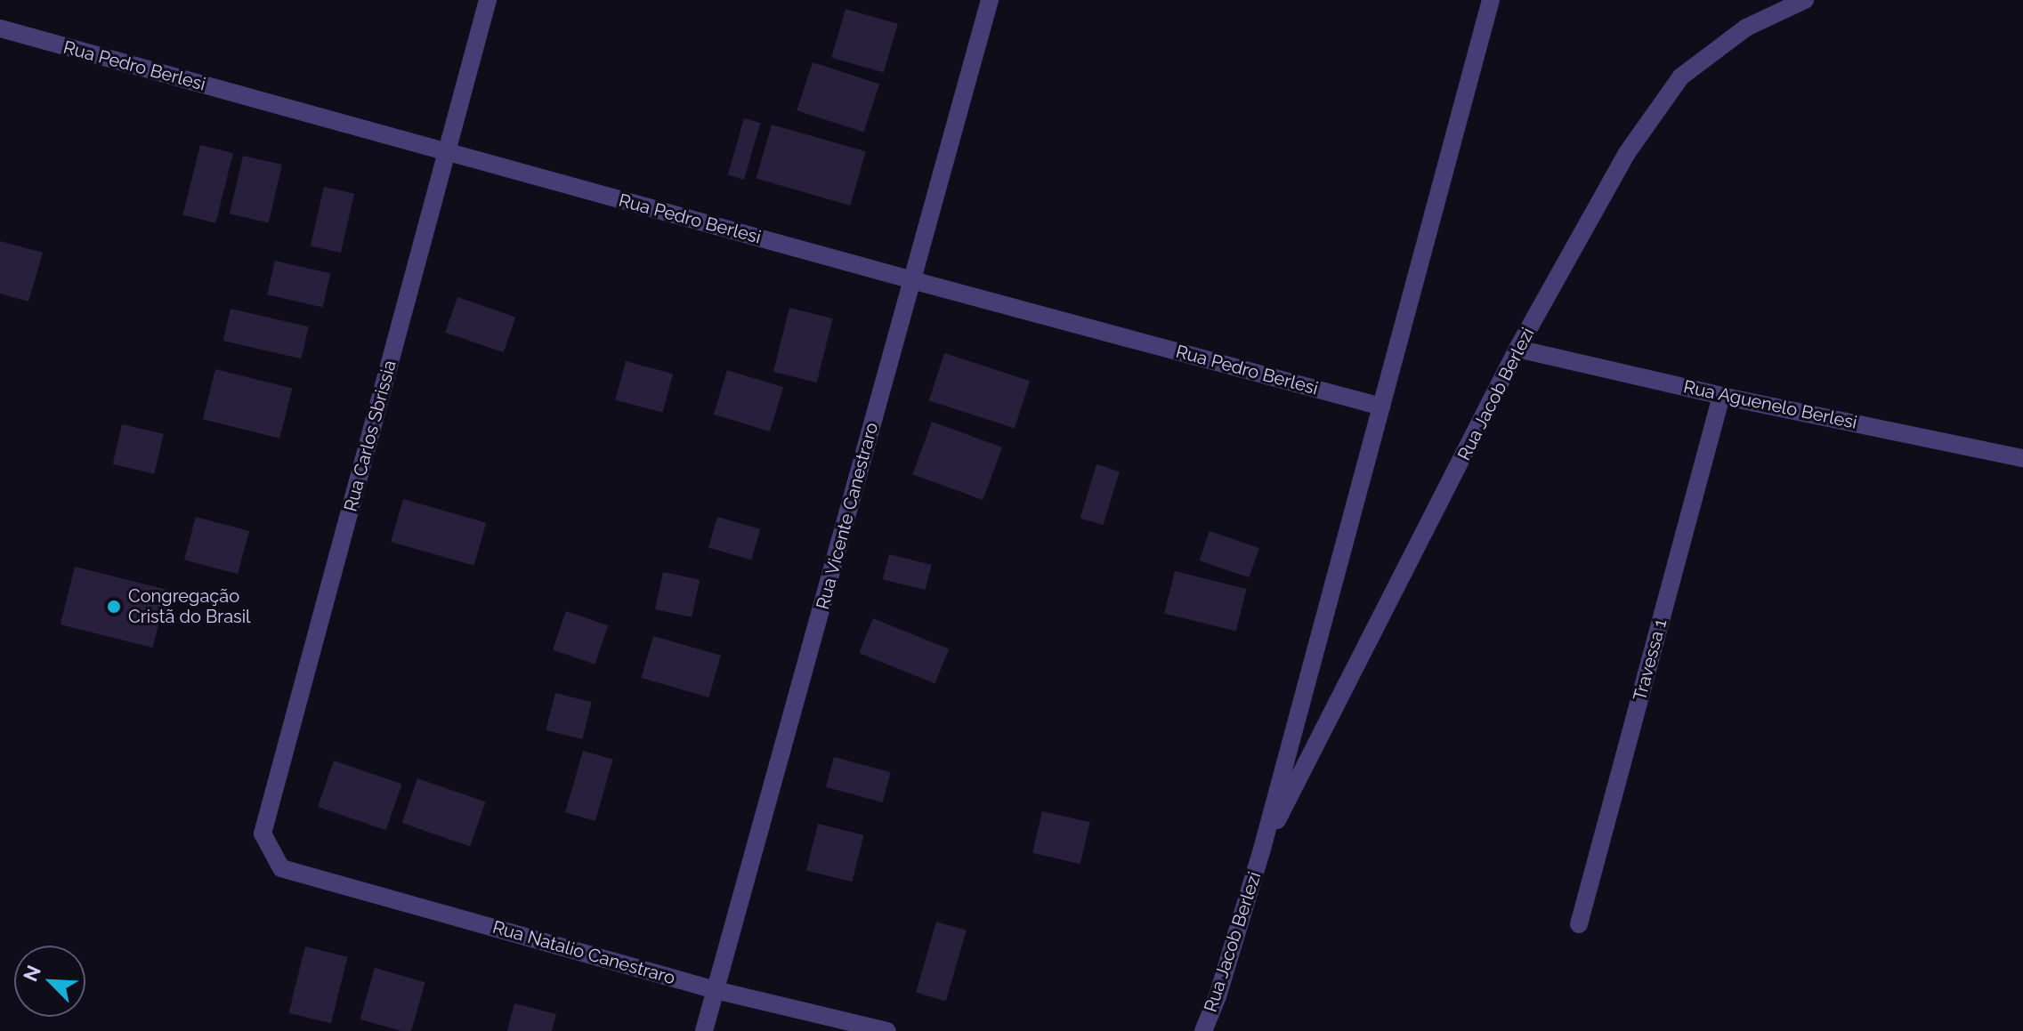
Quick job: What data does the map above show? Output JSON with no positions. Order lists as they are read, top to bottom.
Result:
{
  "streets": {
    "street": [
      "Rua Pedro Berlesi",
      "Rua Jacob Berlezi",
      "Rua Aguenelo Berlesi",
      "Rua Carlos Sbrissia",
      "Rua Vicente Canestraro",
      "Travessa 1",
      "Rua Natalio Canestraro"
    ]
  },
  "crossings": [
    ["Rua Pedro Berlesi", "Rua Jacob Berlezi"],
    ["Rua Pedro Berlesi", "Rua Carlos Sbrissia"],
    ["Rua Pedro Berlesi", "Rua Vicente Canestraro"],
    ["Rua Jacob Berlezi", "Rua Aguenelo Berlesi"],
    ["Rua Aguenelo Berlesi", "Travessa 1"],
    ["Rua Carlos Sbrissia", "Rua Natalio Canestraro"],
    ["Rua Vicente Canestraro", "Rua Natalio Canestraro"]
  ],
  "places": ["Congregação Cristã do Brasil"],
  "north": "top left"
}
